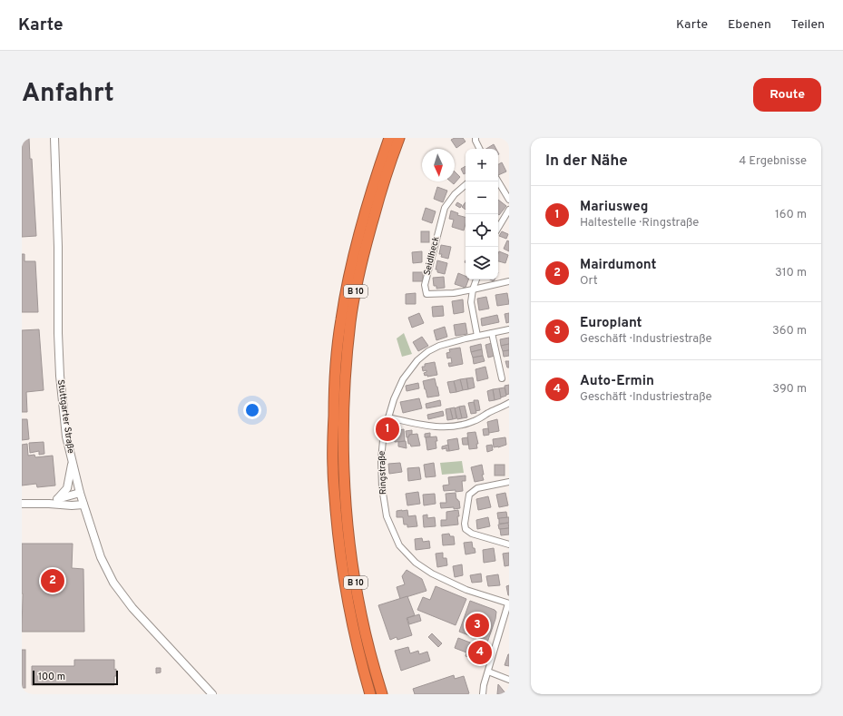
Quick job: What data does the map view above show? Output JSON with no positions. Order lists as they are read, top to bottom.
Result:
{
  "streets": {
    "highway": ["B 10"],
    "main road": ["Stuttgarter Straße"],
    "street": ["Seidlheck", "Ringstraße"]
  },
  "scale_bar": "100 m",
  "north": "bottom",
  "page": {
    "header": "Karte",
    "nav": ["Karte", "Ebenen", "Teilen"],
    "title": "Anfahrt",
    "buttons": "Route",
    "heading": ["In der Nähe", "4 Ergebnisse"],
    "map_buttons": ["+", "−"],
    "list": [
      {
        "mark": "1",
        "name": "Mariusweg",
        "note": "Haltestelle · Ringstraße",
        "value": "160 m"
      },
      {
        "mark": "2",
        "name": "Mairdumont",
        "note": "Ort",
        "value": "310 m"
      },
      {
        "mark": "3",
        "name": "Europlant",
        "note": "Geschäft · Industriestraße",
        "value": "360 m"
      },
      {
        "mark": "4",
        "name": "Auto-Ermin",
        "note": "Geschäft · Industriestraße",
        "value": "390 m"
      }
    ],
    "pins": [
      "1",
      "2",
      "3",
      "4"
    ],
    "scale": "100 m"
  }
}
